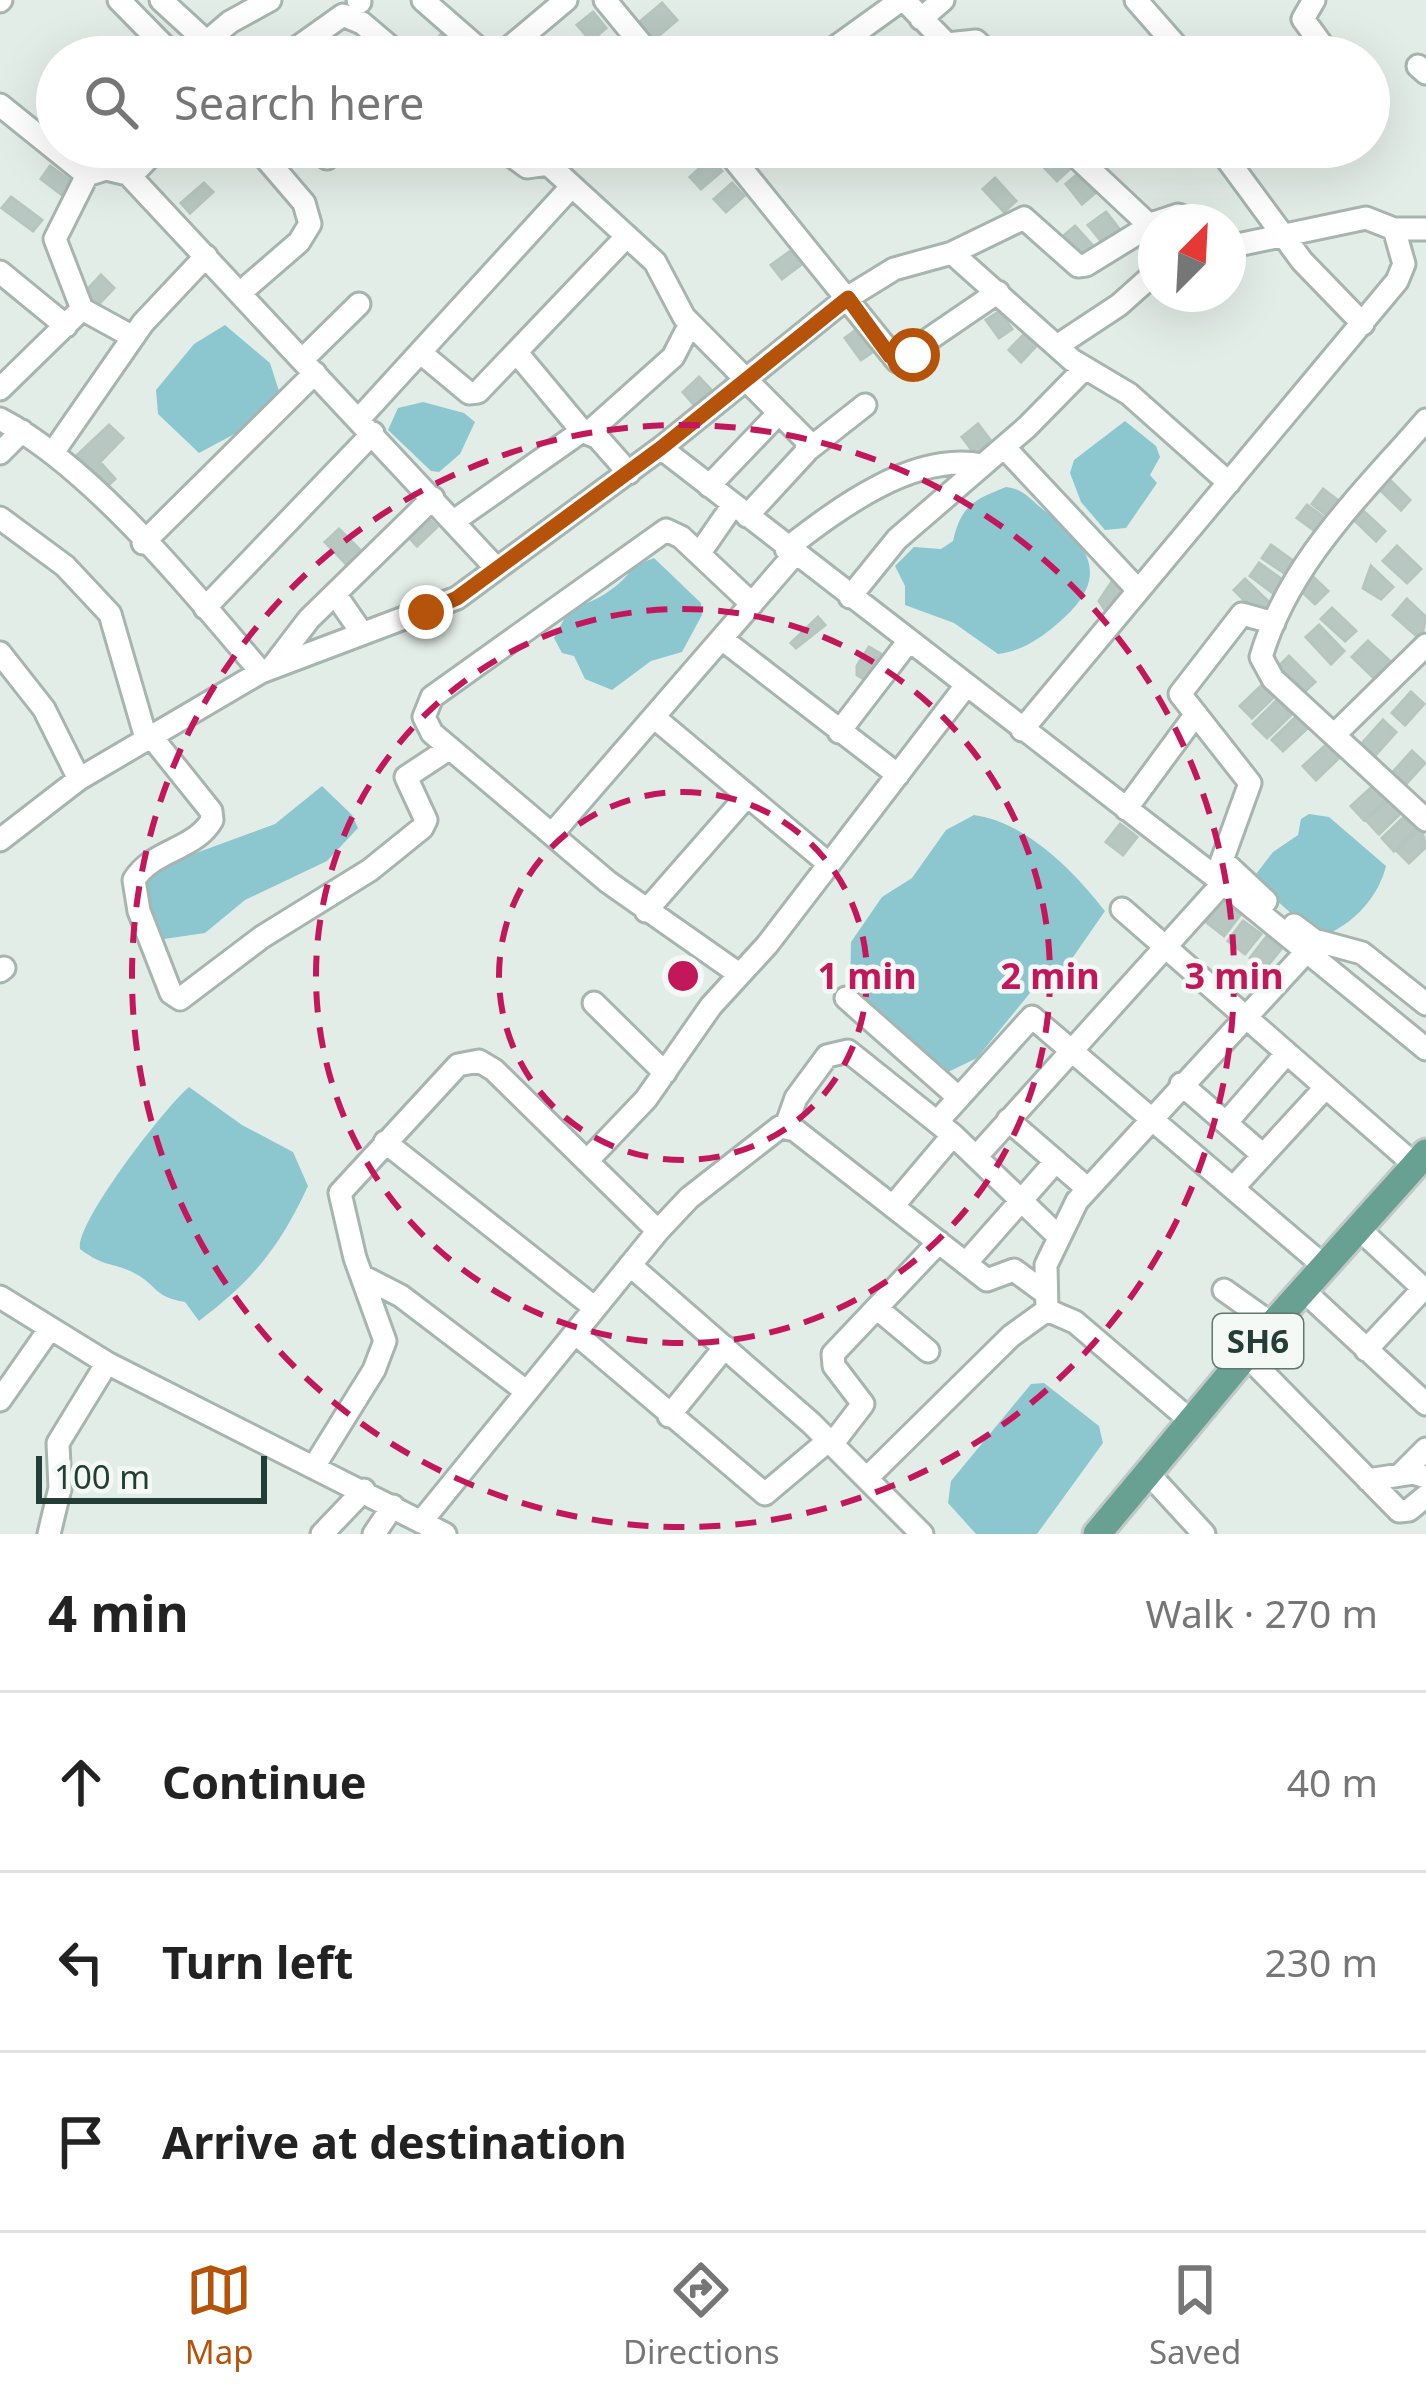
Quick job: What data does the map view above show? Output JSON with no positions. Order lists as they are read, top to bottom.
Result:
{
  "streets": {
    "main road": ["SH6"]
  },
  "scale_bar": "100 m",
  "north": "top right",
  "page": {
    "search": "Search here",
    "scale": "100 m",
    "heading": ["4 min", "Walk · 270 m"],
    "list": [
      ["Continue", "40 m"],
      ["Turn left", "230 m"],
      "Arrive at destination"
    ],
    "nav": ["Map", "Directions", "Saved"]
  },
  "rings": ["1 min", "2 min", "3 min"]
}
